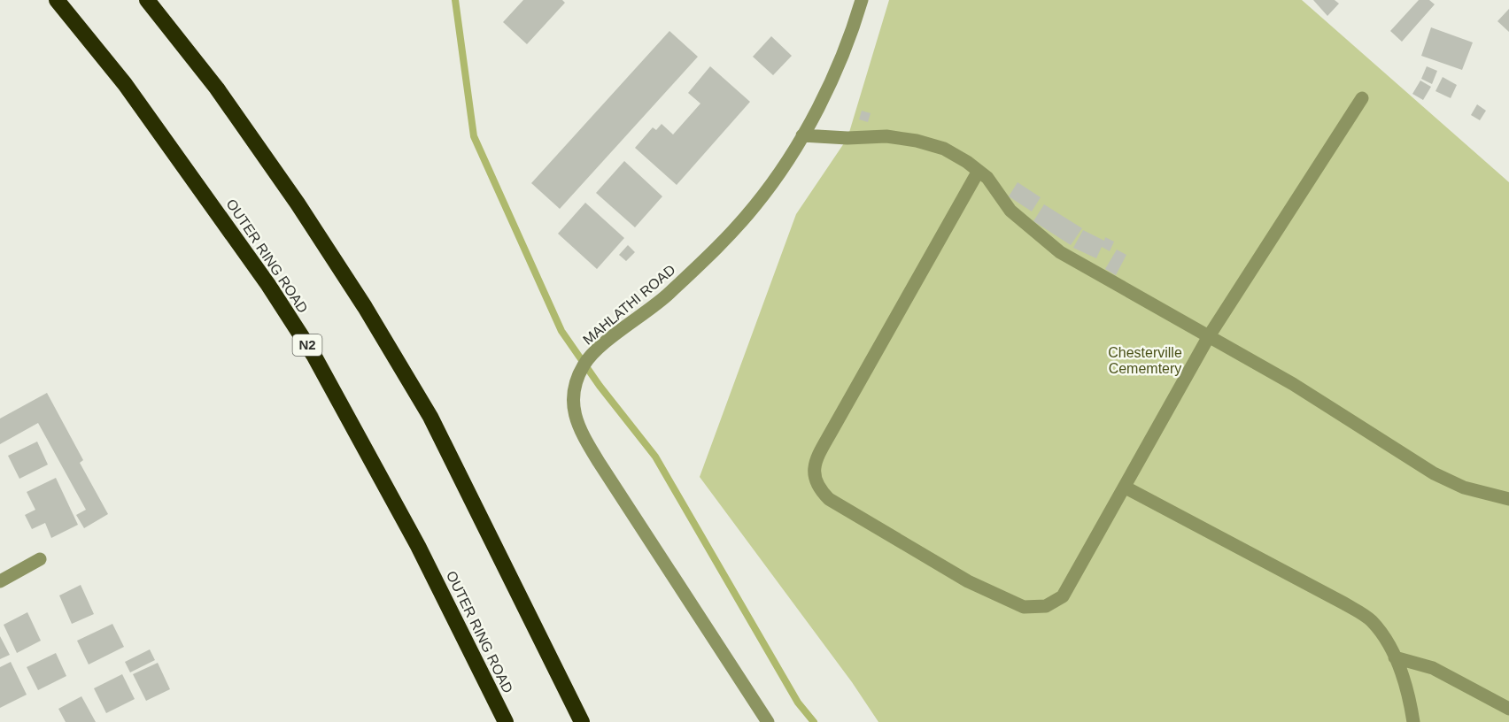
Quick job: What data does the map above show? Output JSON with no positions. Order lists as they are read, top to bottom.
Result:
{
  "streets": {
    "highway": ["OUTER RING ROAD", "N2"],
    "street": ["MAHLATHI ROAD"]
  },
  "parks": ["Chesterville Cememtery"]
}
